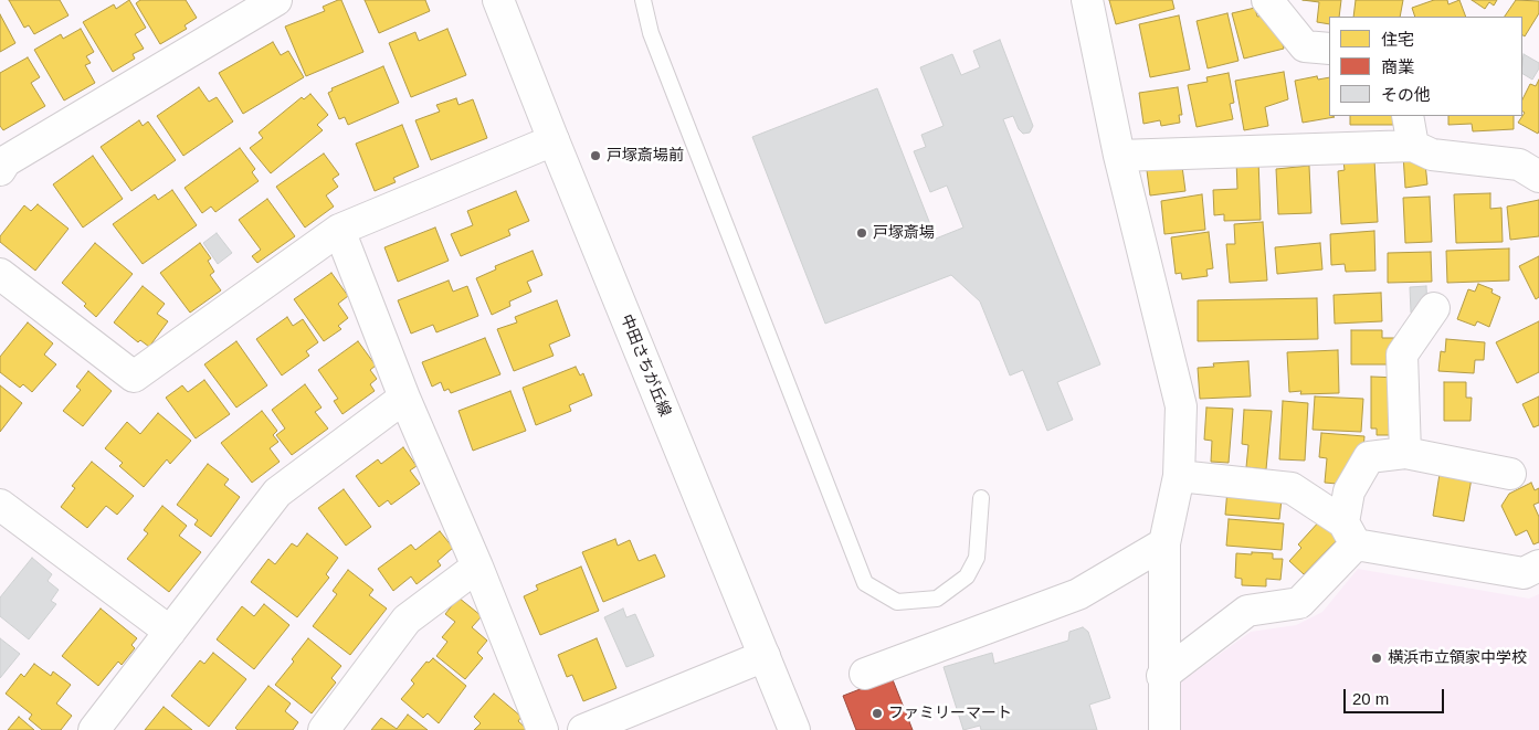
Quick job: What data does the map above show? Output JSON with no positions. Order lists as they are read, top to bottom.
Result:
{
  "streets": {
    "street": ["中田さちが丘線"]
  },
  "places": [
    "戸塚斎場前",
    "戸塚斎場",
    "横浜市立領家中学校",
    "ファミリーマート"
  ],
  "legend": ["住宅", "商業", "その他"],
  "scale_bar": "20 m"
}
